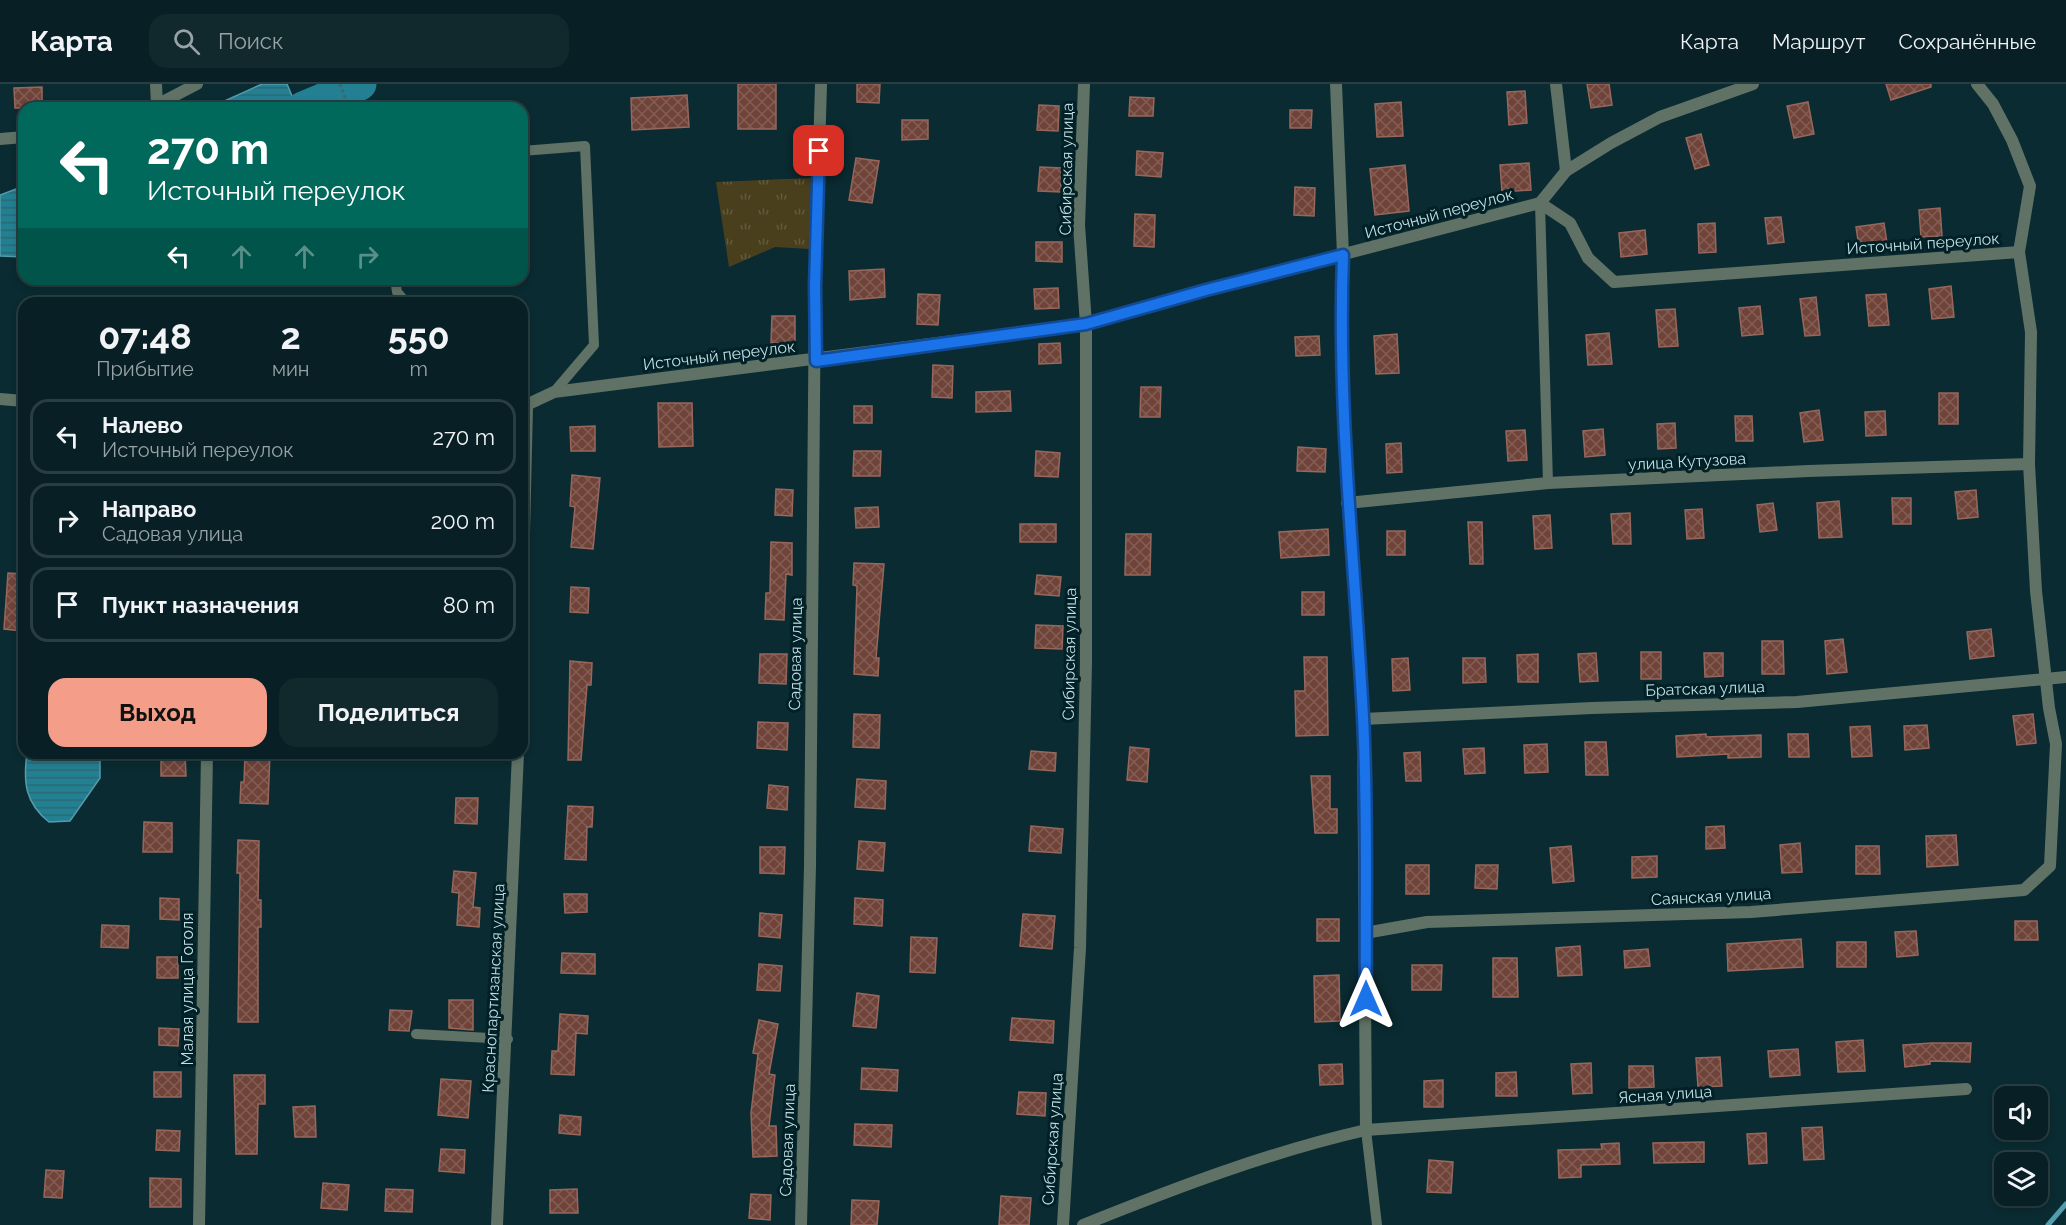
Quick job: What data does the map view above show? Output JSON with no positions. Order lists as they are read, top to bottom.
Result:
{
  "streets": {
    "street": [
      "Сибирская улица",
      "Источный переулок",
      "улица Кутузова",
      "Садовая улица",
      "Братская улица",
      "Саянская улица",
      "Краснопартизанская улица",
      "Малая улица Гоголя",
      "Ясная улица"
    ]
  },
  "crossings": [
    ["Сибирская улица", "Источный переулок"],
    ["Источный переулок", "Садовая улица"],
    ["Братская улица", "Саянская улица"]
  ],
  "page": {
    "header": "Карта",
    "search": "Поиск",
    "nav": ["Карта", "Маршрут", "Сохранённые"],
    "turn": ["270 m", "Источный переулок"],
    "eta": [
      "07:48",
      "Прибытие",
      "2",
      "мин",
      "550",
      "m"
    ],
    "list": [
      {
        "name": "Налево",
        "note": "Источный переулок",
        "value": "270 m"
      },
      {
        "name": "Направо",
        "note": "Садовая улица",
        "value": "200 m"
      },
      {
        "name": "Пункт назначения",
        "value": "80 m"
      }
    ],
    "buttons": ["Выход", "Поделиться"]
  }
}
